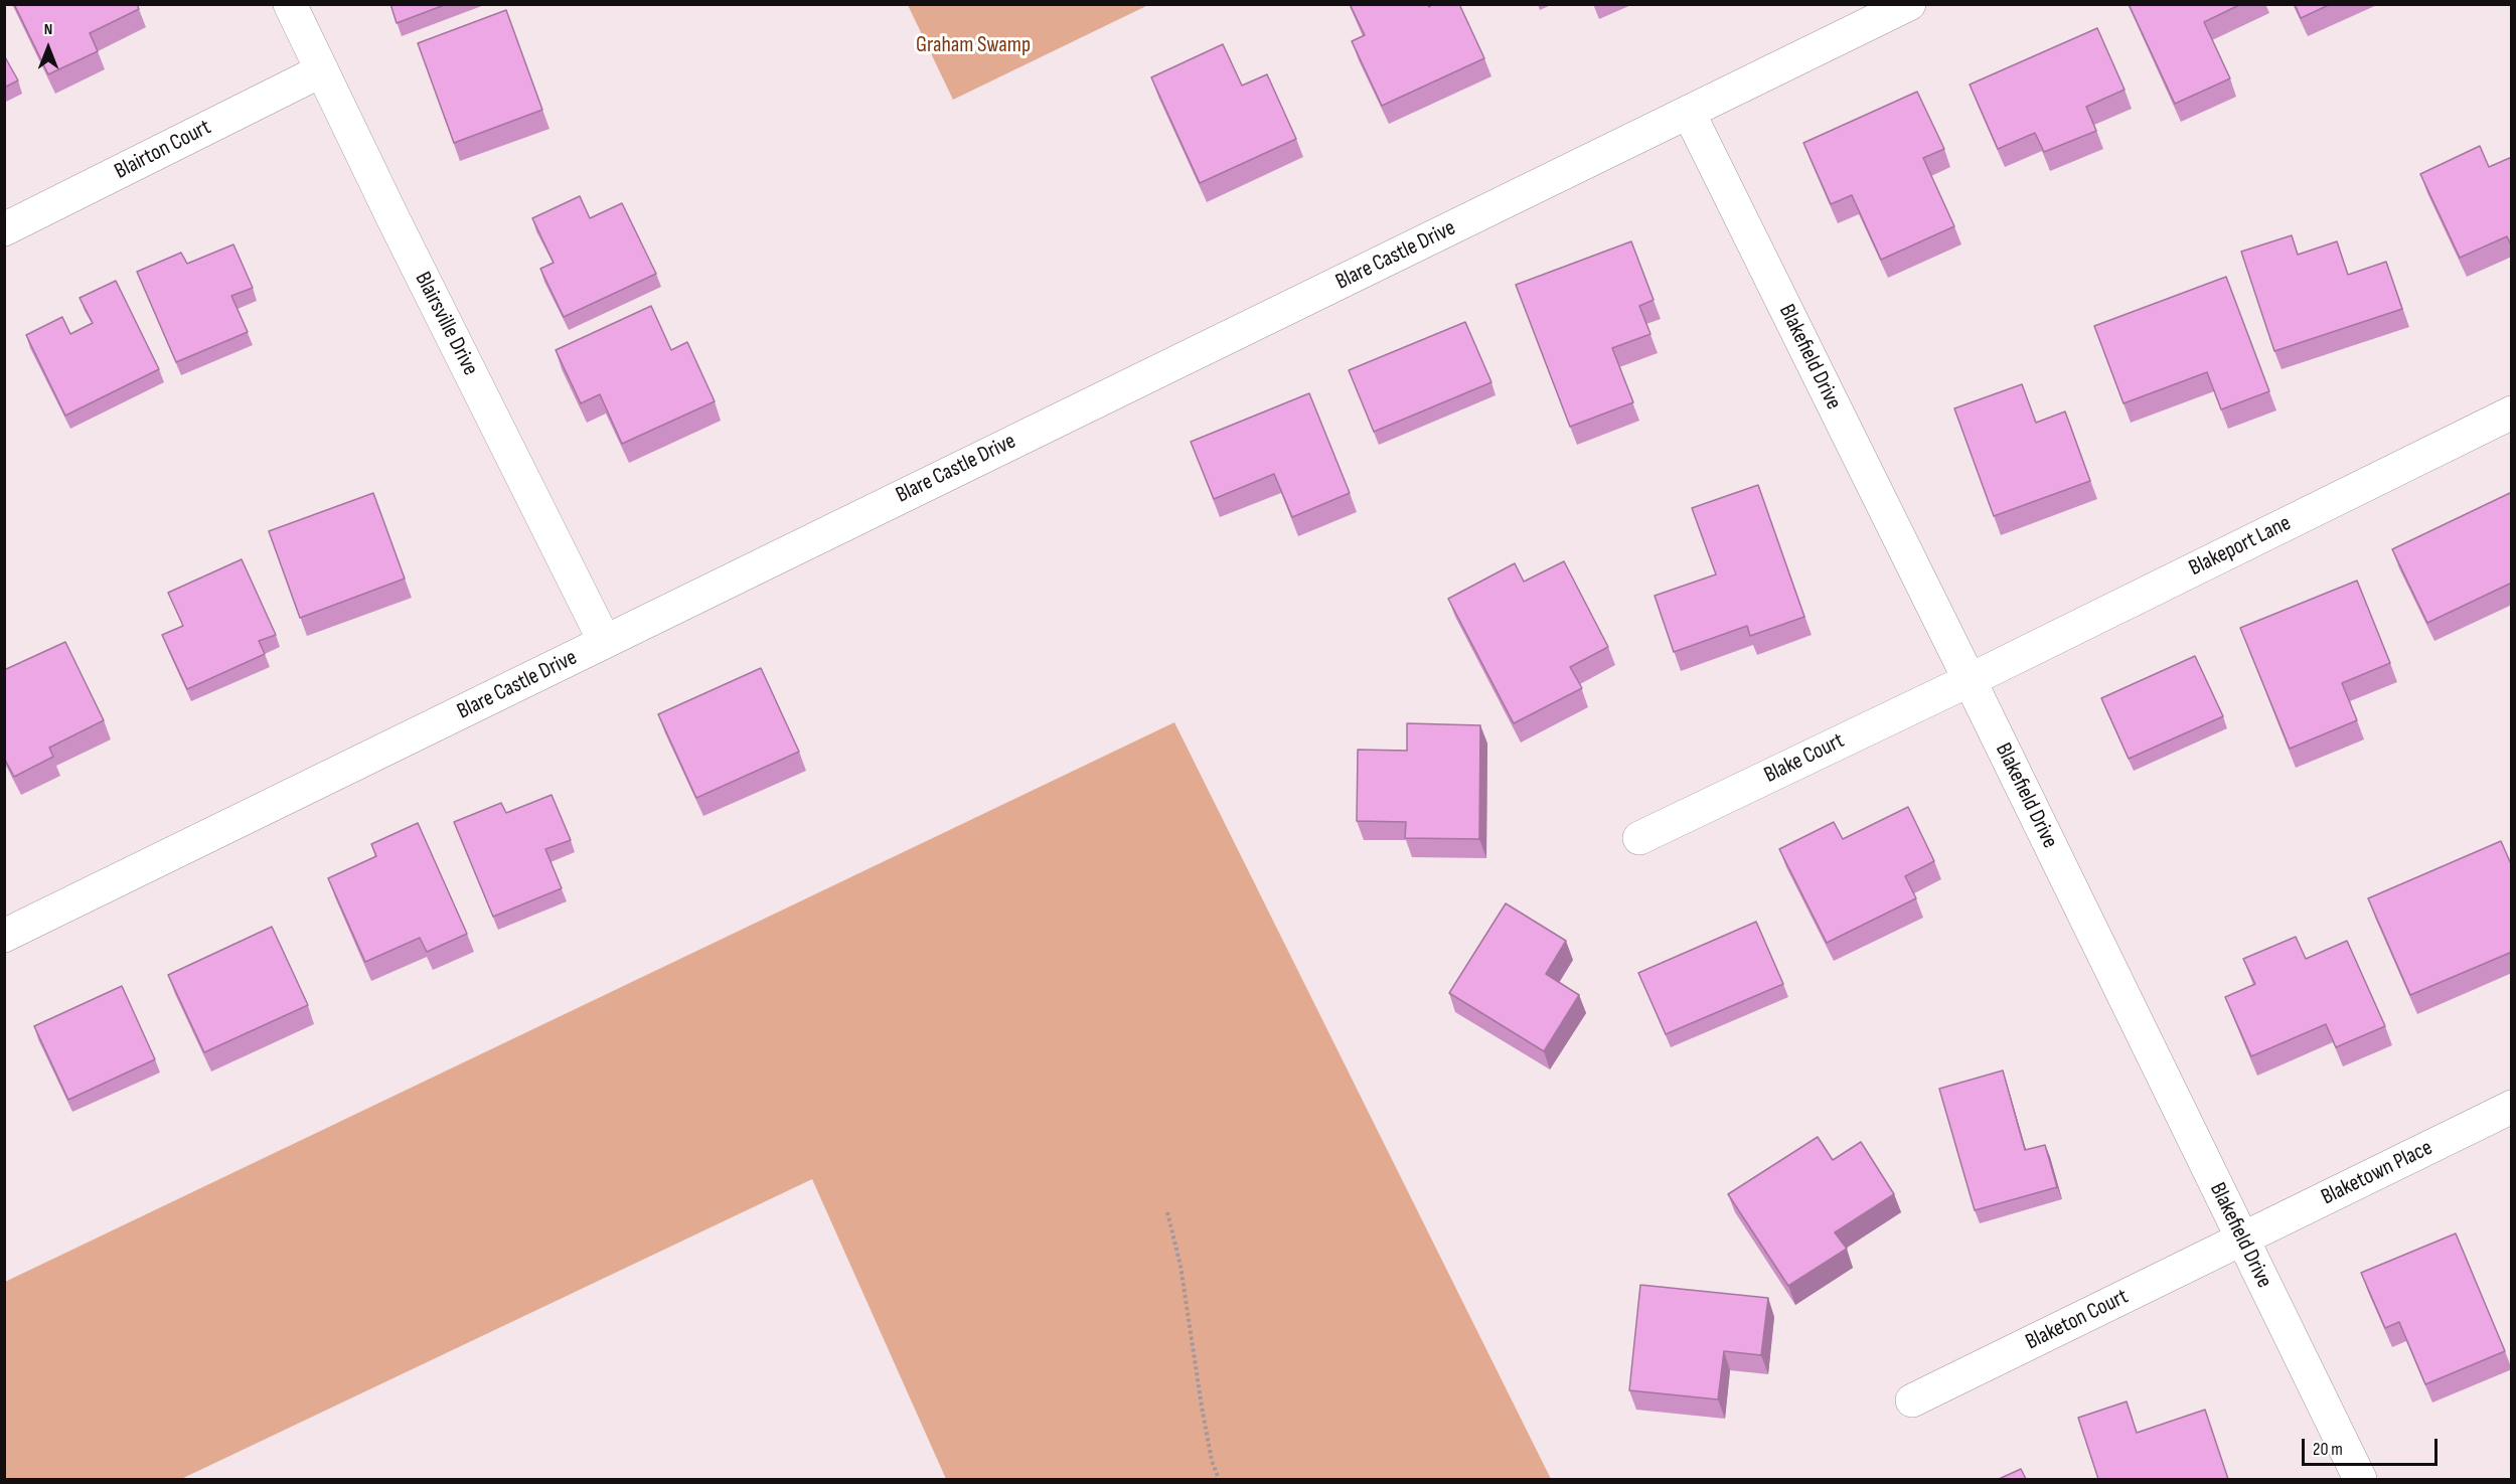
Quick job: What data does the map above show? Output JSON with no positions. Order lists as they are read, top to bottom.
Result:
{
  "streets": {
    "street": [
      "Blairton Court",
      "Blare Castle Drive",
      "Blairsville Drive",
      "Blakefield Drive",
      "Blakeport Lane",
      "Blake Court",
      "Blaketown Place",
      "Blaketon Court"
    ]
  },
  "crossings": [
    ["Blairton Court", "Blairsville Drive"],
    ["Blare Castle Drive", "Blairsville Drive"],
    ["Blare Castle Drive", "Blakefield Drive"],
    ["Blakefield Drive", "Blakeport Lane"],
    ["Blakefield Drive", "Blake Court"],
    ["Blakefield Drive", "Blaketown Place"],
    ["Blakefield Drive", "Blaketon Court"],
    ["Blakeport Lane", "Blake Court"],
    ["Blaketown Place", "Blaketon Court"]
  ],
  "parks": ["Graham Swamp"],
  "scale_bar": "20 m",
  "north": "top"
}
